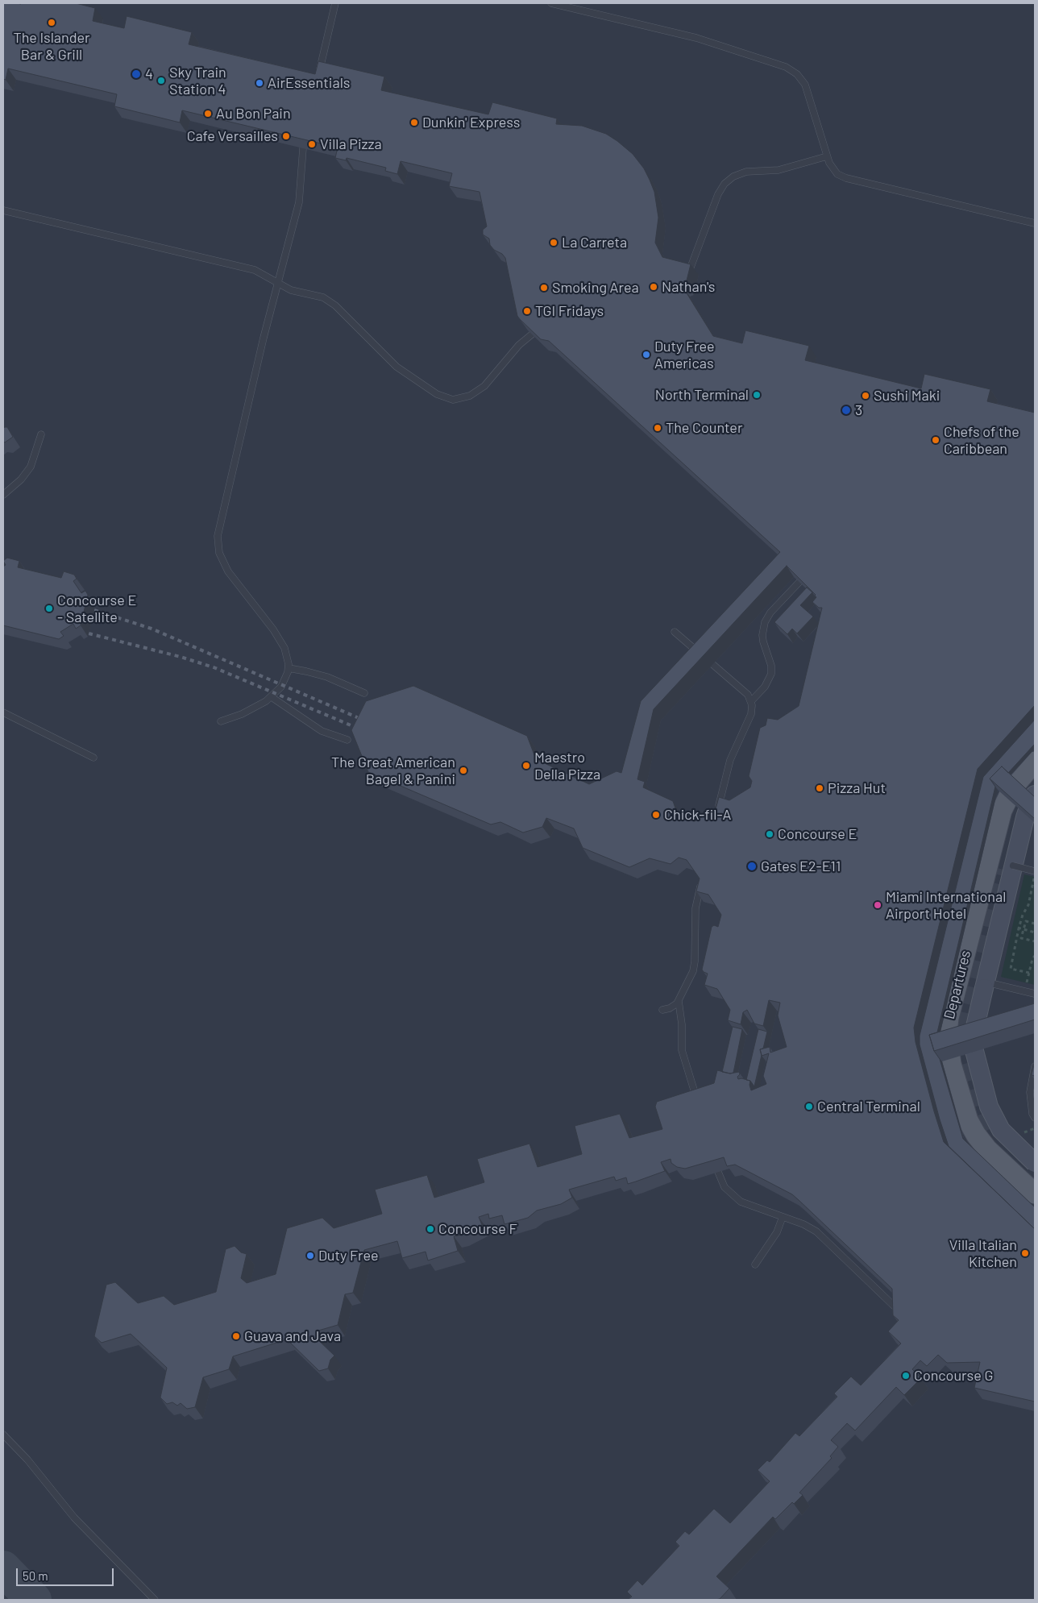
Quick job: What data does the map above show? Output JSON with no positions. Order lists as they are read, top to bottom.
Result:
{
  "streets": {
    "main road": ["Departures"]
  },
  "places": [
    "The Islander Bar & Grill",
    "4",
    "Sky Train Station 4",
    "AirEssentials",
    "Au Bon Pain",
    "Dunkin' Express",
    "Cafe Versailles",
    "Villa Pizza",
    "La Carreta",
    "Nathan's",
    "Smoking Area",
    "TGI Fridays",
    "Duty Free Americas",
    "North Terminal",
    "Sushi Maki",
    "3",
    "The Counter",
    "Chefs of the Caribbean",
    "Concourse E - Satellite",
    "Maestro Della Pizza",
    "The Great American Bagel & Panini",
    "Pizza Hut",
    "Chick-fil-A",
    "Concourse E",
    "Gates E2-E11",
    "Miami International Airport Hotel",
    "Central Terminal",
    "Concourse F",
    "Villa Italian Kitchen",
    "Duty Free",
    "Guava and Java",
    "Concourse G"
  ],
  "scale_bar": "50 m"
}
